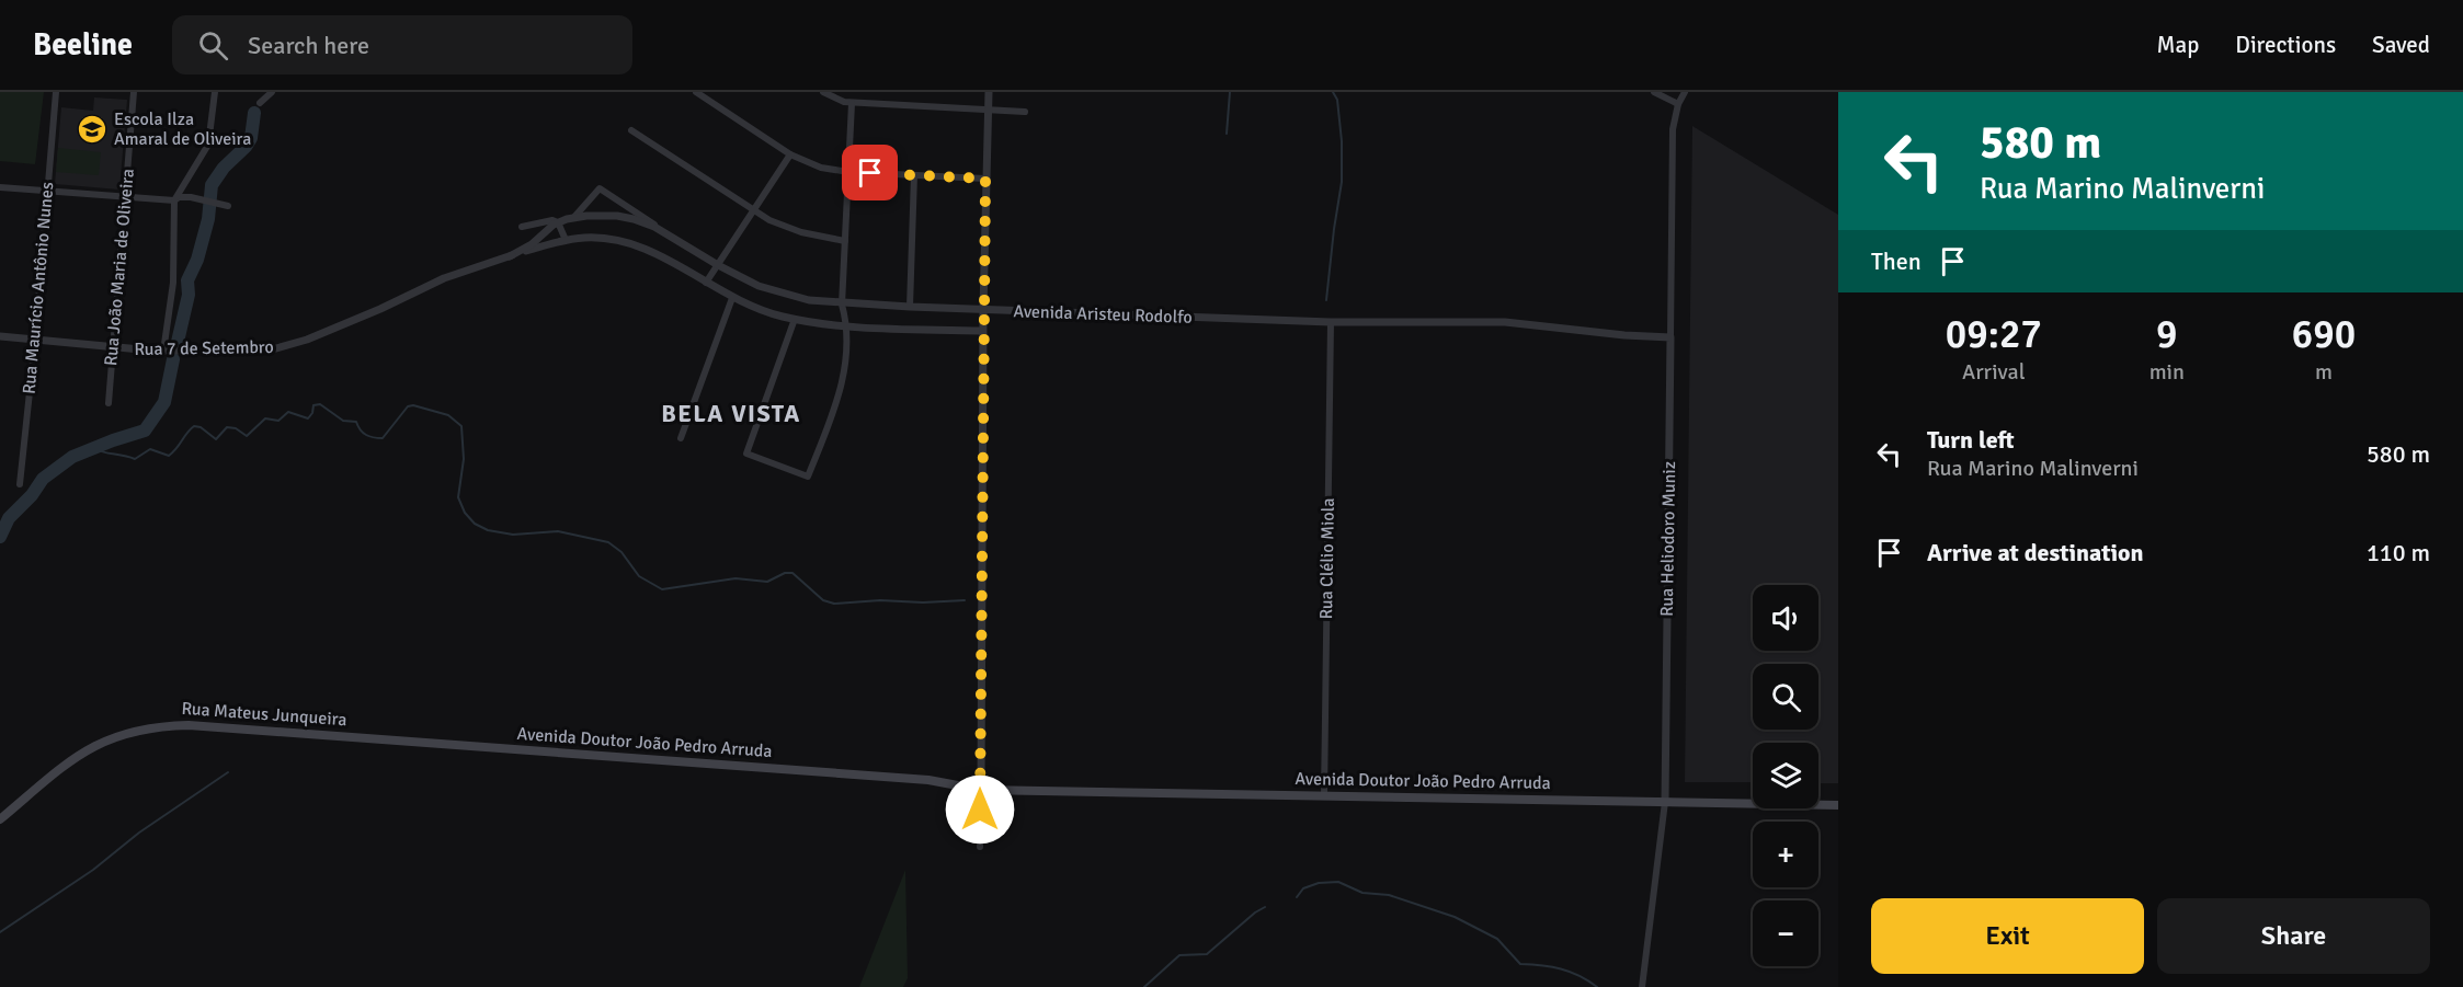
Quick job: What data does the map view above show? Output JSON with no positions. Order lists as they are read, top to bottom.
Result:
{
  "streets": {
    "main road": ["Rua Mateus Junqueira", "Avenida Doutor João Pedro Arruda"],
    "street": [
      "Rua João Maria de Oliveira",
      "Rua Maurício Antônio Nunes",
      "Avenida Aristeu Rodolfo",
      "Rua 7 de Setembro",
      "Rua Heliodoro Muniz",
      "Rua Clélio Miola"
    ]
  },
  "crossings": [
    ["Rua João Maria de Oliveira", "Rua 7 de Setembro"],
    ["Rua Maurício Antônio Nunes", "Rua 7 de Setembro"],
    ["Avenida Aristeu Rodolfo", "Rua 7 de Setembro"],
    ["Avenida Aristeu Rodolfo", "Rua Heliodoro Muniz"],
    ["Avenida Aristeu Rodolfo", "Rua Clélio Miola"],
    ["Rua Heliodoro Muniz", "Avenida Doutor João Pedro Arruda"],
    ["Rua Clélio Miola", "Avenida Doutor João Pedro Arruda"],
    ["Rua Mateus Junqueira", "Avenida Doutor João Pedro Arruda"]
  ],
  "districts": ["BELA VISTA"],
  "places": {
    "school or university": ["Escola Ilza Amaral de Oliveira"]
  },
  "page": {
    "header": "Beeline",
    "search": "Search here",
    "nav": ["Map", "Directions", "Saved"],
    "turn": ["580 m", "Rua Marino Malinverni"],
    "then": "Then",
    "eta": [
      "09:27",
      "Arrival",
      "9",
      "min",
      "690",
      "m"
    ],
    "list": [
      {
        "name": "Turn left",
        "note": "Rua Marino Malinverni",
        "value": "580 m"
      },
      {
        "name": "Arrive at destination",
        "value": "110 m"
      }
    ],
    "map_buttons": ["+", "−"],
    "buttons": ["Exit", "Share"]
  }
}
